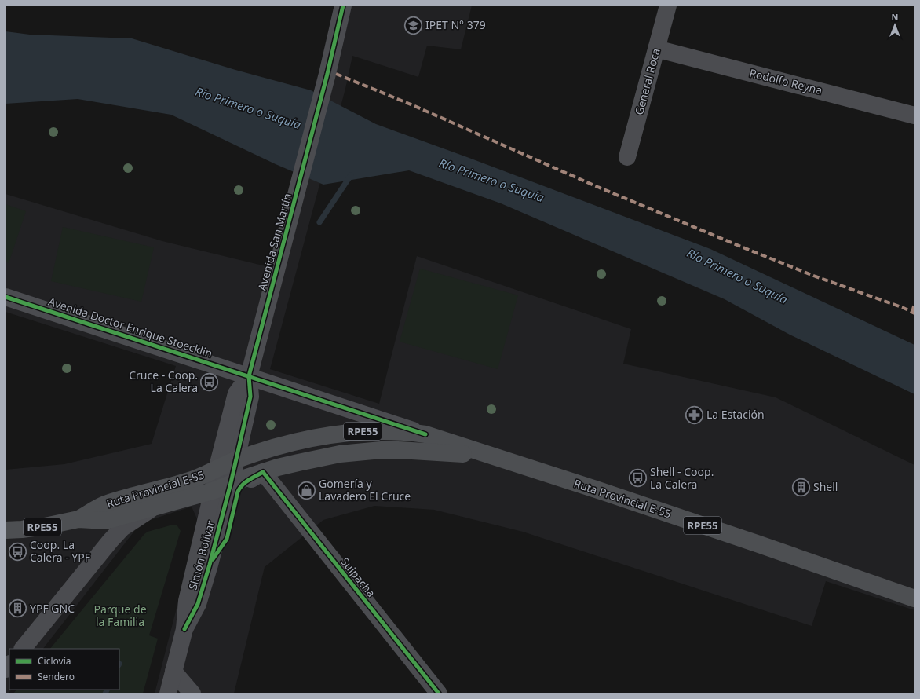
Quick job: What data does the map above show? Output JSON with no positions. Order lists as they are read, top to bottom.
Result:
{
  "streets": {
    "main road": ["RPE55", "Ruta Provincial E-55"],
    "street": [
      "General Roca",
      "Rodolfo Reyna",
      "Avenida San Martín",
      "Avenida Doctor Enrique Stoecklin",
      "Simón Bolívar",
      "Suipacha"
    ]
  },
  "crossings": [
    ["General Roca", "Rodolfo Reyna"],
    ["Avenida San Martín", "Avenida Doctor Enrique Stoecklin"],
    ["Avenida San Martín", "Ruta Provincial E-55"],
    ["Avenida San Martín", "Simón Bolívar"],
    ["Avenida Doctor Enrique Stoecklin", "Ruta Provincial E-55"],
    ["Ruta Provincial E-55", "Simón Bolívar"],
    ["Ruta Provincial E-55", "Suipacha"]
  ],
  "water": ["Río Primero o Suquía"],
  "parks": ["Parque de la Familia"],
  "places": {
    "school or university": ["IPET N° 379"],
    "bus stop": ["Cruce - Coop. La Calera", "Shell - Coop. La Calera", "Coop. La Calera - YPF"],
    "pharmacy": ["La Estación"],
    "building": ["Shell", "YPF GNC"],
    "shop": ["Gomería y Lavadero El Cruce"]
  },
  "legend": ["Ciclovía", "Sendero"],
  "north": "top"
}
